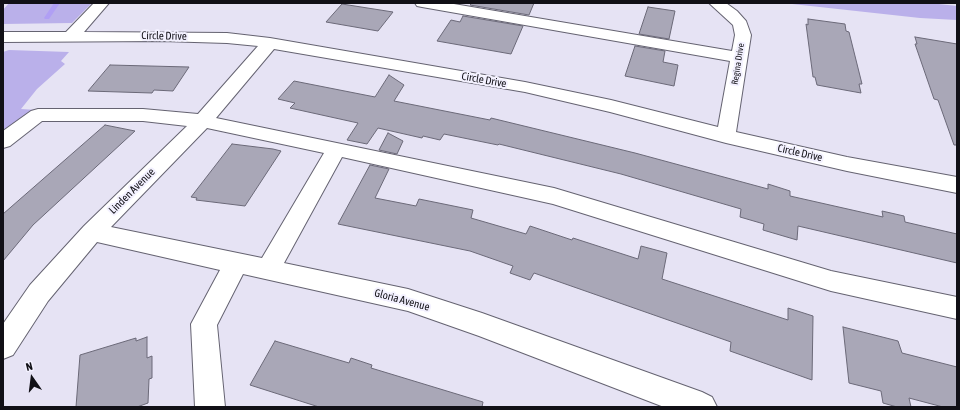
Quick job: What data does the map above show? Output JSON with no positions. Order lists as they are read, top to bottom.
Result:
{
  "streets": {
    "street": [
      "Circle Drive",
      "Regina Drive",
      "Linden Avenue",
      "Gloria Avenue"
    ]
  },
  "crossings": [
    ["Circle Drive", "Regina Drive"],
    ["Circle Drive", "Linden Avenue"],
    ["Linden Avenue", "Gloria Avenue"]
  ],
  "north": "top"
}
